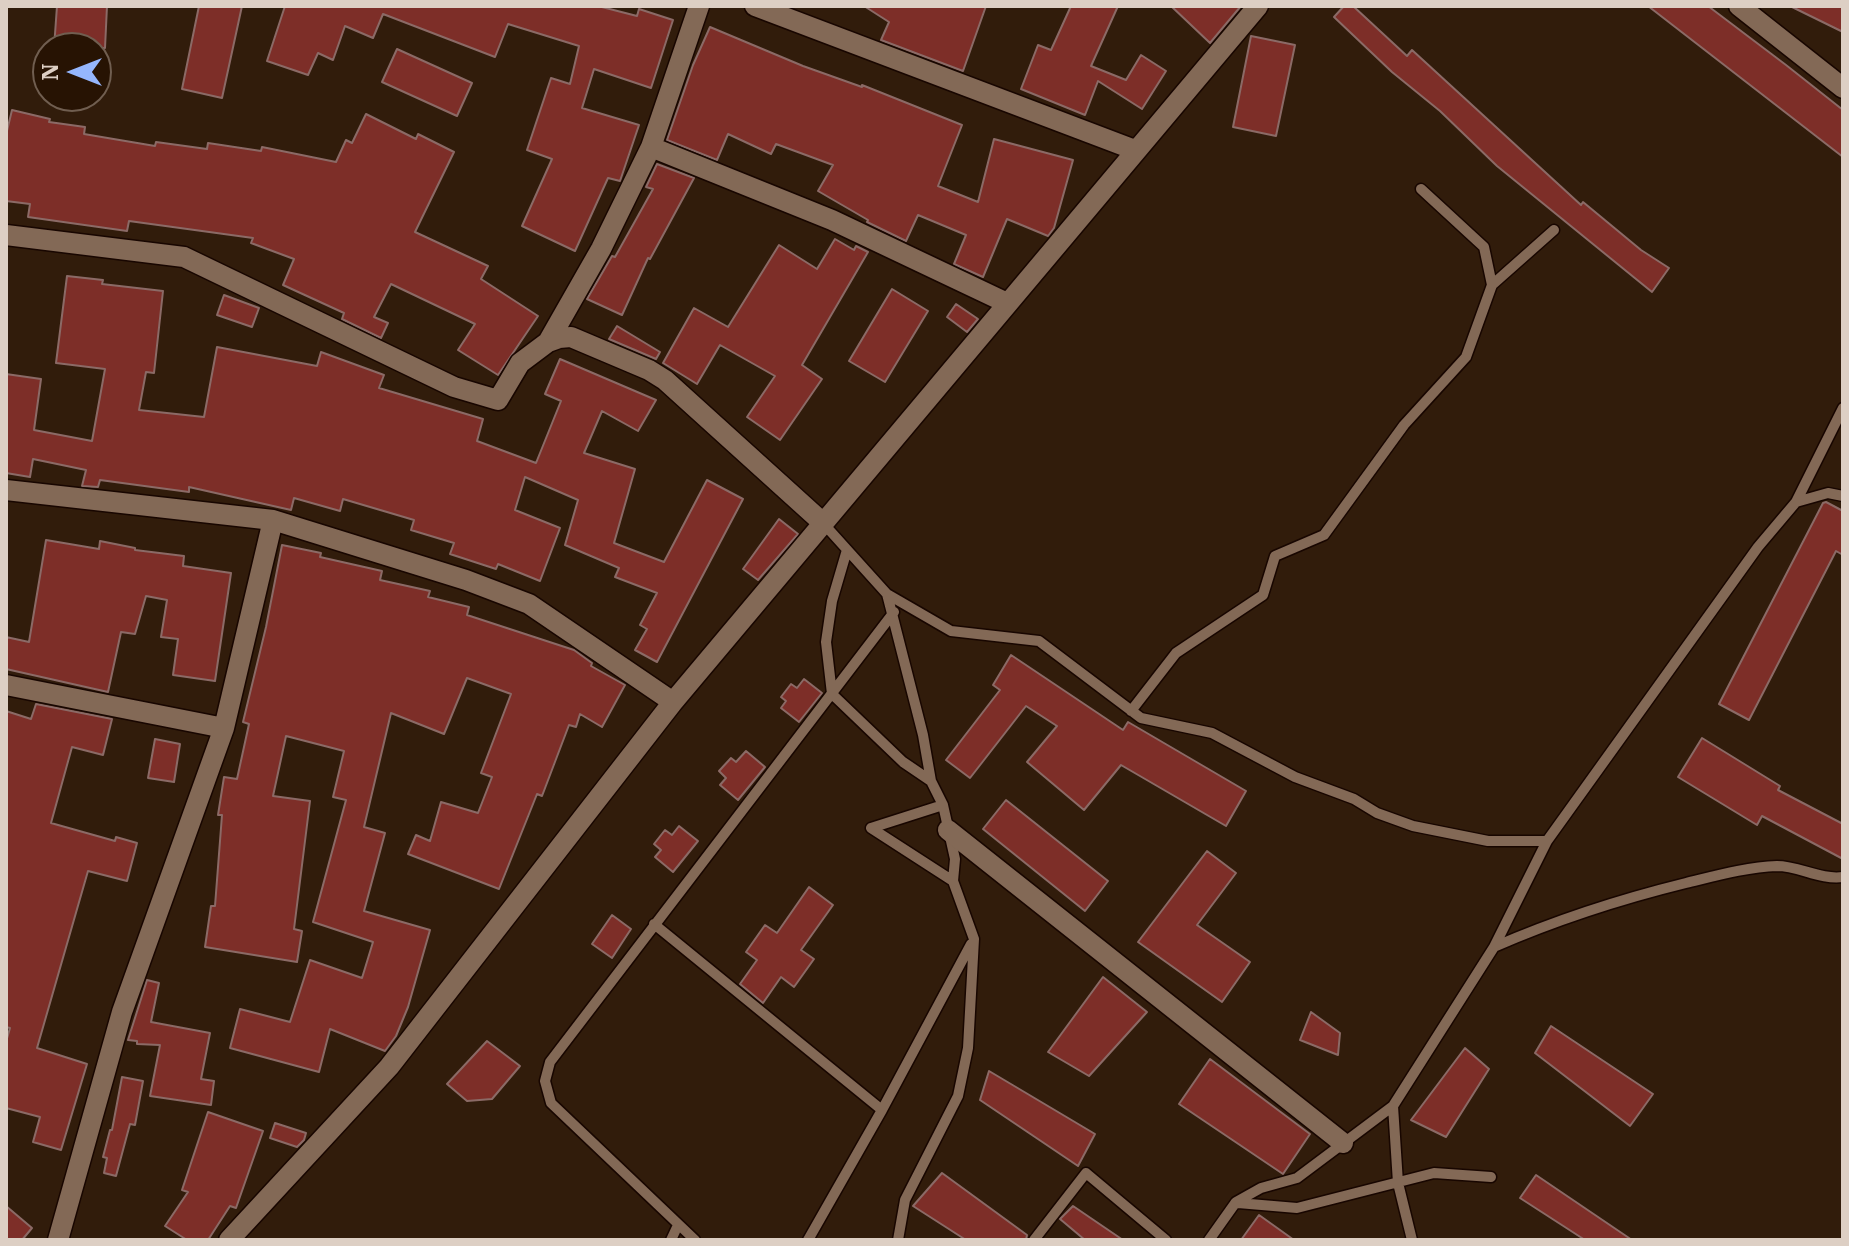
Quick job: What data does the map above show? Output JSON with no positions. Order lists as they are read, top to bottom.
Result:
{
  "north": "left"
}
